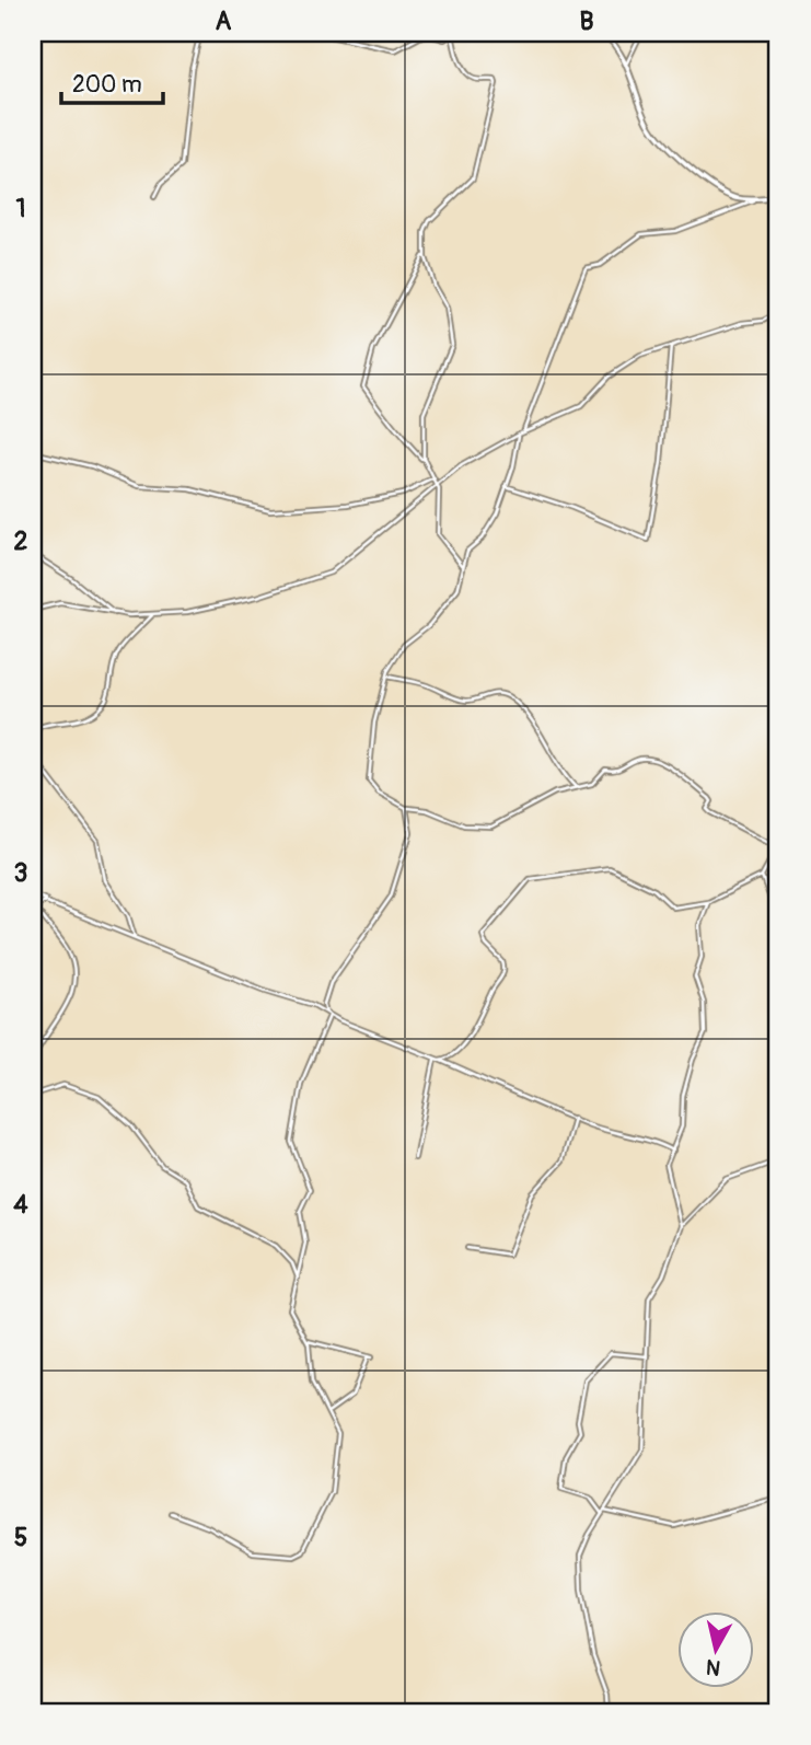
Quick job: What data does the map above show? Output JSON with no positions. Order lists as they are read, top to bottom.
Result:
{
  "scale_bar": "200 m",
  "north": "bottom",
  "grid": {
    "columns": ["A", "B"],
    "rows": [
      "1",
      "2",
      "3",
      "4",
      "5"
    ]
  }
}
